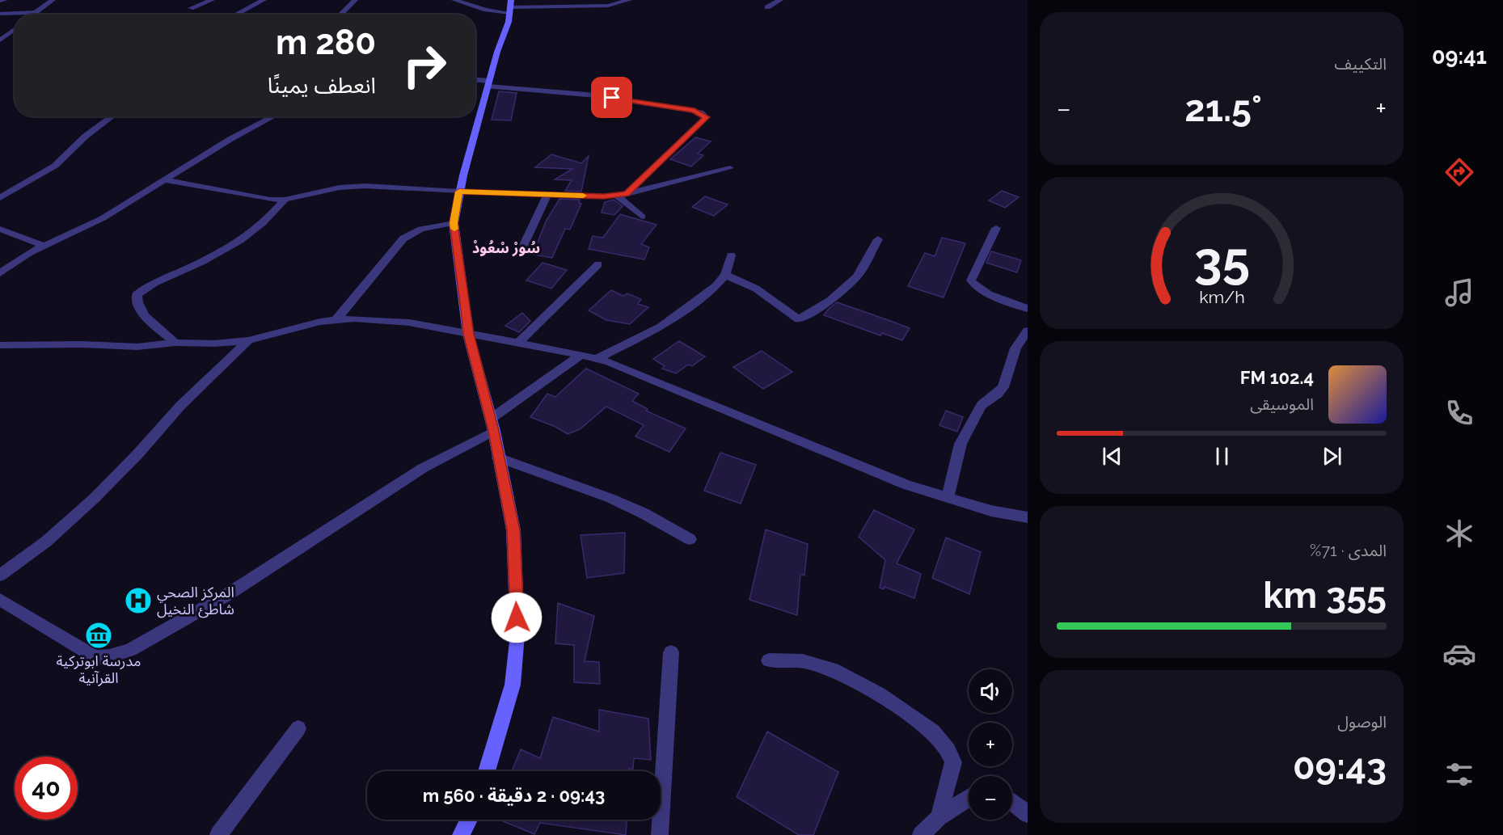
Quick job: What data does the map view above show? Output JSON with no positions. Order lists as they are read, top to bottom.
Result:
{
  "districts": ["سُورْ سْعُودْ"],
  "places": {
    "hospital": ["المركز الصحي شاطئ النخيل"],
    "museum": ["مدرسة ابوتركية القرآنية"]
  },
  "page": {
    "tabs": "09:41",
    "tile": [
      "التكييف",
      ["المدى · 71%", "355 km"],
      ["الوصول", "09:43"]
    ],
    "turn": ["280 m", "انعطف يمينًا"],
    "heat": ["−", "21.5°", "+"],
    "song": ["102.4 FM", "الموسيقى"],
    "map_buttons": ["+", "−"],
    "limit": "40",
    "trip": "09:43 · 2 دقيقة · 560 m",
    "gauge": ["35", "km/h"]
  }
}
